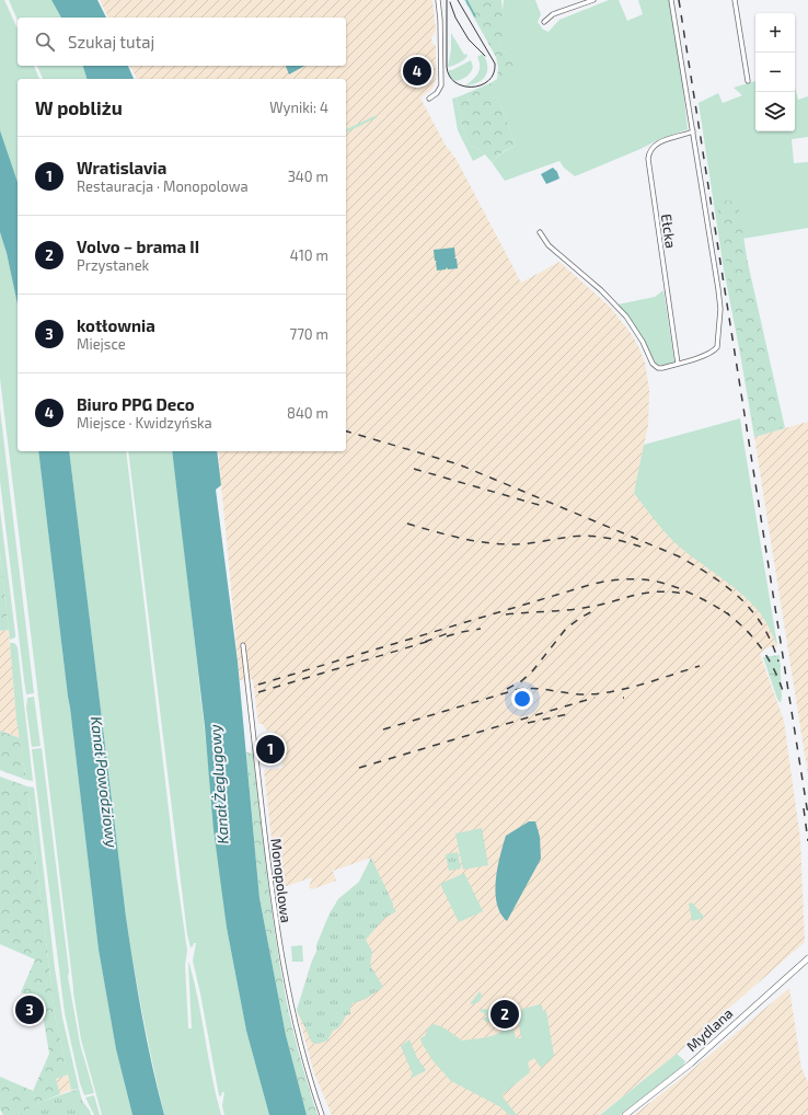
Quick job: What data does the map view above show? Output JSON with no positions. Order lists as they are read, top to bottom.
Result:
{
  "streets": {
    "street": ["Ełcka", "Monopolowa", "Mydlana"]
  },
  "water": ["Kanał Powodziowy", "Kanał Żeglugowy"],
  "page": {
    "map_buttons": ["+", "−"],
    "search": "Szukaj tutaj",
    "pins": [
      "4",
      "1",
      "3",
      "2"
    ],
    "heading": ["W pobliżu", "Wyniki: 4"],
    "list": [
      {
        "mark": "1",
        "name": "Wratislavia",
        "note": "Restauracja · Monopolowa",
        "value": "340 m"
      },
      {
        "mark": "2",
        "name": "Volvo – brama II",
        "note": "Przystanek",
        "value": "410 m"
      },
      {
        "mark": "3",
        "name": "kotłownia",
        "note": "Miejsce",
        "value": "770 m"
      },
      {
        "mark": "4",
        "name": "Biuro PPG Deco",
        "note": "Miejsce · Kwidzyńska",
        "value": "840 m"
      }
    ]
  }
}
